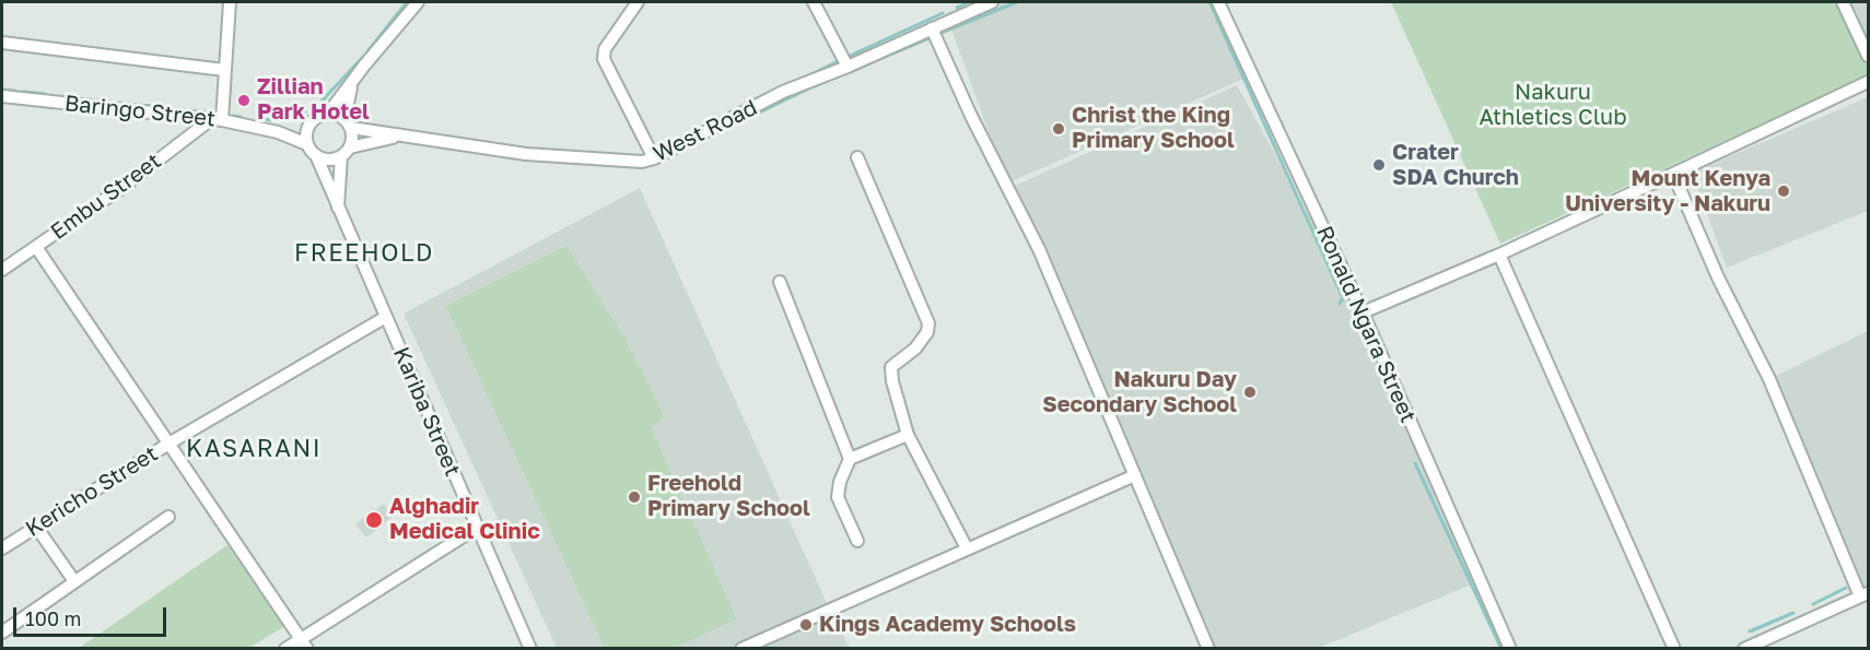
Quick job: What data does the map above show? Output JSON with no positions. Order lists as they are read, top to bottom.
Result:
{
  "streets": {
    "street": [
      "Baringo Street",
      "West Road",
      "Embu Street",
      "Ronald Ngara Street",
      "Kariba Street",
      "Kericho Street"
    ]
  },
  "crossings": [
    ["Baringo Street", "West Road"],
    ["Baringo Street", "Embu Street"],
    ["Baringo Street", "Kariba Street"],
    ["West Road", "Kariba Street"],
    ["Kariba Street", "Kericho Street"]
  ],
  "districts": ["FREEHOLD", "KASARANI"],
  "parks": ["Nakuru Athletics Club"],
  "places": [
    "Zillian Park Hotel",
    "Christ the King Primary School",
    "Crater SDA Church",
    "Mount Kenya University - Nakuru",
    "Nakuru Day Secondary School",
    "Freehold Primary School",
    "Alghadir Medical Clinic",
    "Kings Academy Schools"
  ],
  "scale_bar": "100 m"
}
